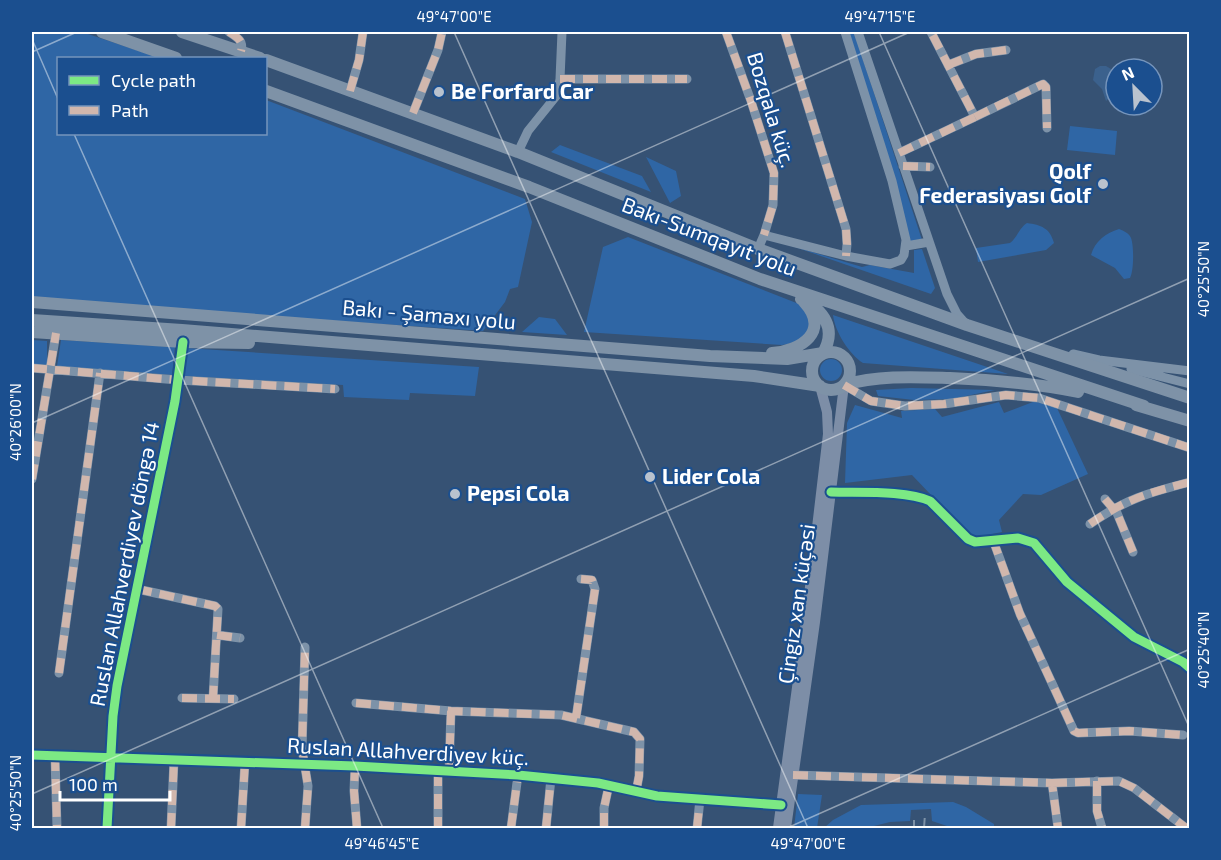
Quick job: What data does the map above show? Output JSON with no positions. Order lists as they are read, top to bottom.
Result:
{
  "streets": {
    "highway": ["Bakı-Sumqayıt yolu", "Bakı - Şamaxı yolu"],
    "main road": ["Çingiz xan küçəsi"],
    "street": ["Bozqala küç.", "Ruslan Allahverdiyev döngə 14", "Ruslan Allahverdiyev küç."]
  },
  "crossings": [
    ["Bozqala küç.", "Bakı-Sumqayıt yolu"],
    ["Bakı - Şamaxı yolu", "Ruslan Allahverdiyev döngə 14"],
    ["Bakı - Şamaxı yolu", "Çingiz xan küçəsi"],
    ["Ruslan Allahverdiyev döngə 14", "Ruslan Allahverdiyev küç."],
    ["Çingiz xan küçəsi", "Ruslan Allahverdiyev küç."]
  ],
  "places": [
    "Be Forfard Car",
    "Qolf Federasiyası Golf",
    "Lider Cola",
    "Pepsi Cola"
  ],
  "legend": ["Cycle path", "Path"],
  "scale_bar": "100 m",
  "north": "top left",
  "coordinates": [
    "49°47'00\"E",
    "49°47'15\"E",
    "40°25'50\"N",
    "40°26'00\"N",
    "40°25'40\"N",
    "49°46'45\"E"
  ]
}
